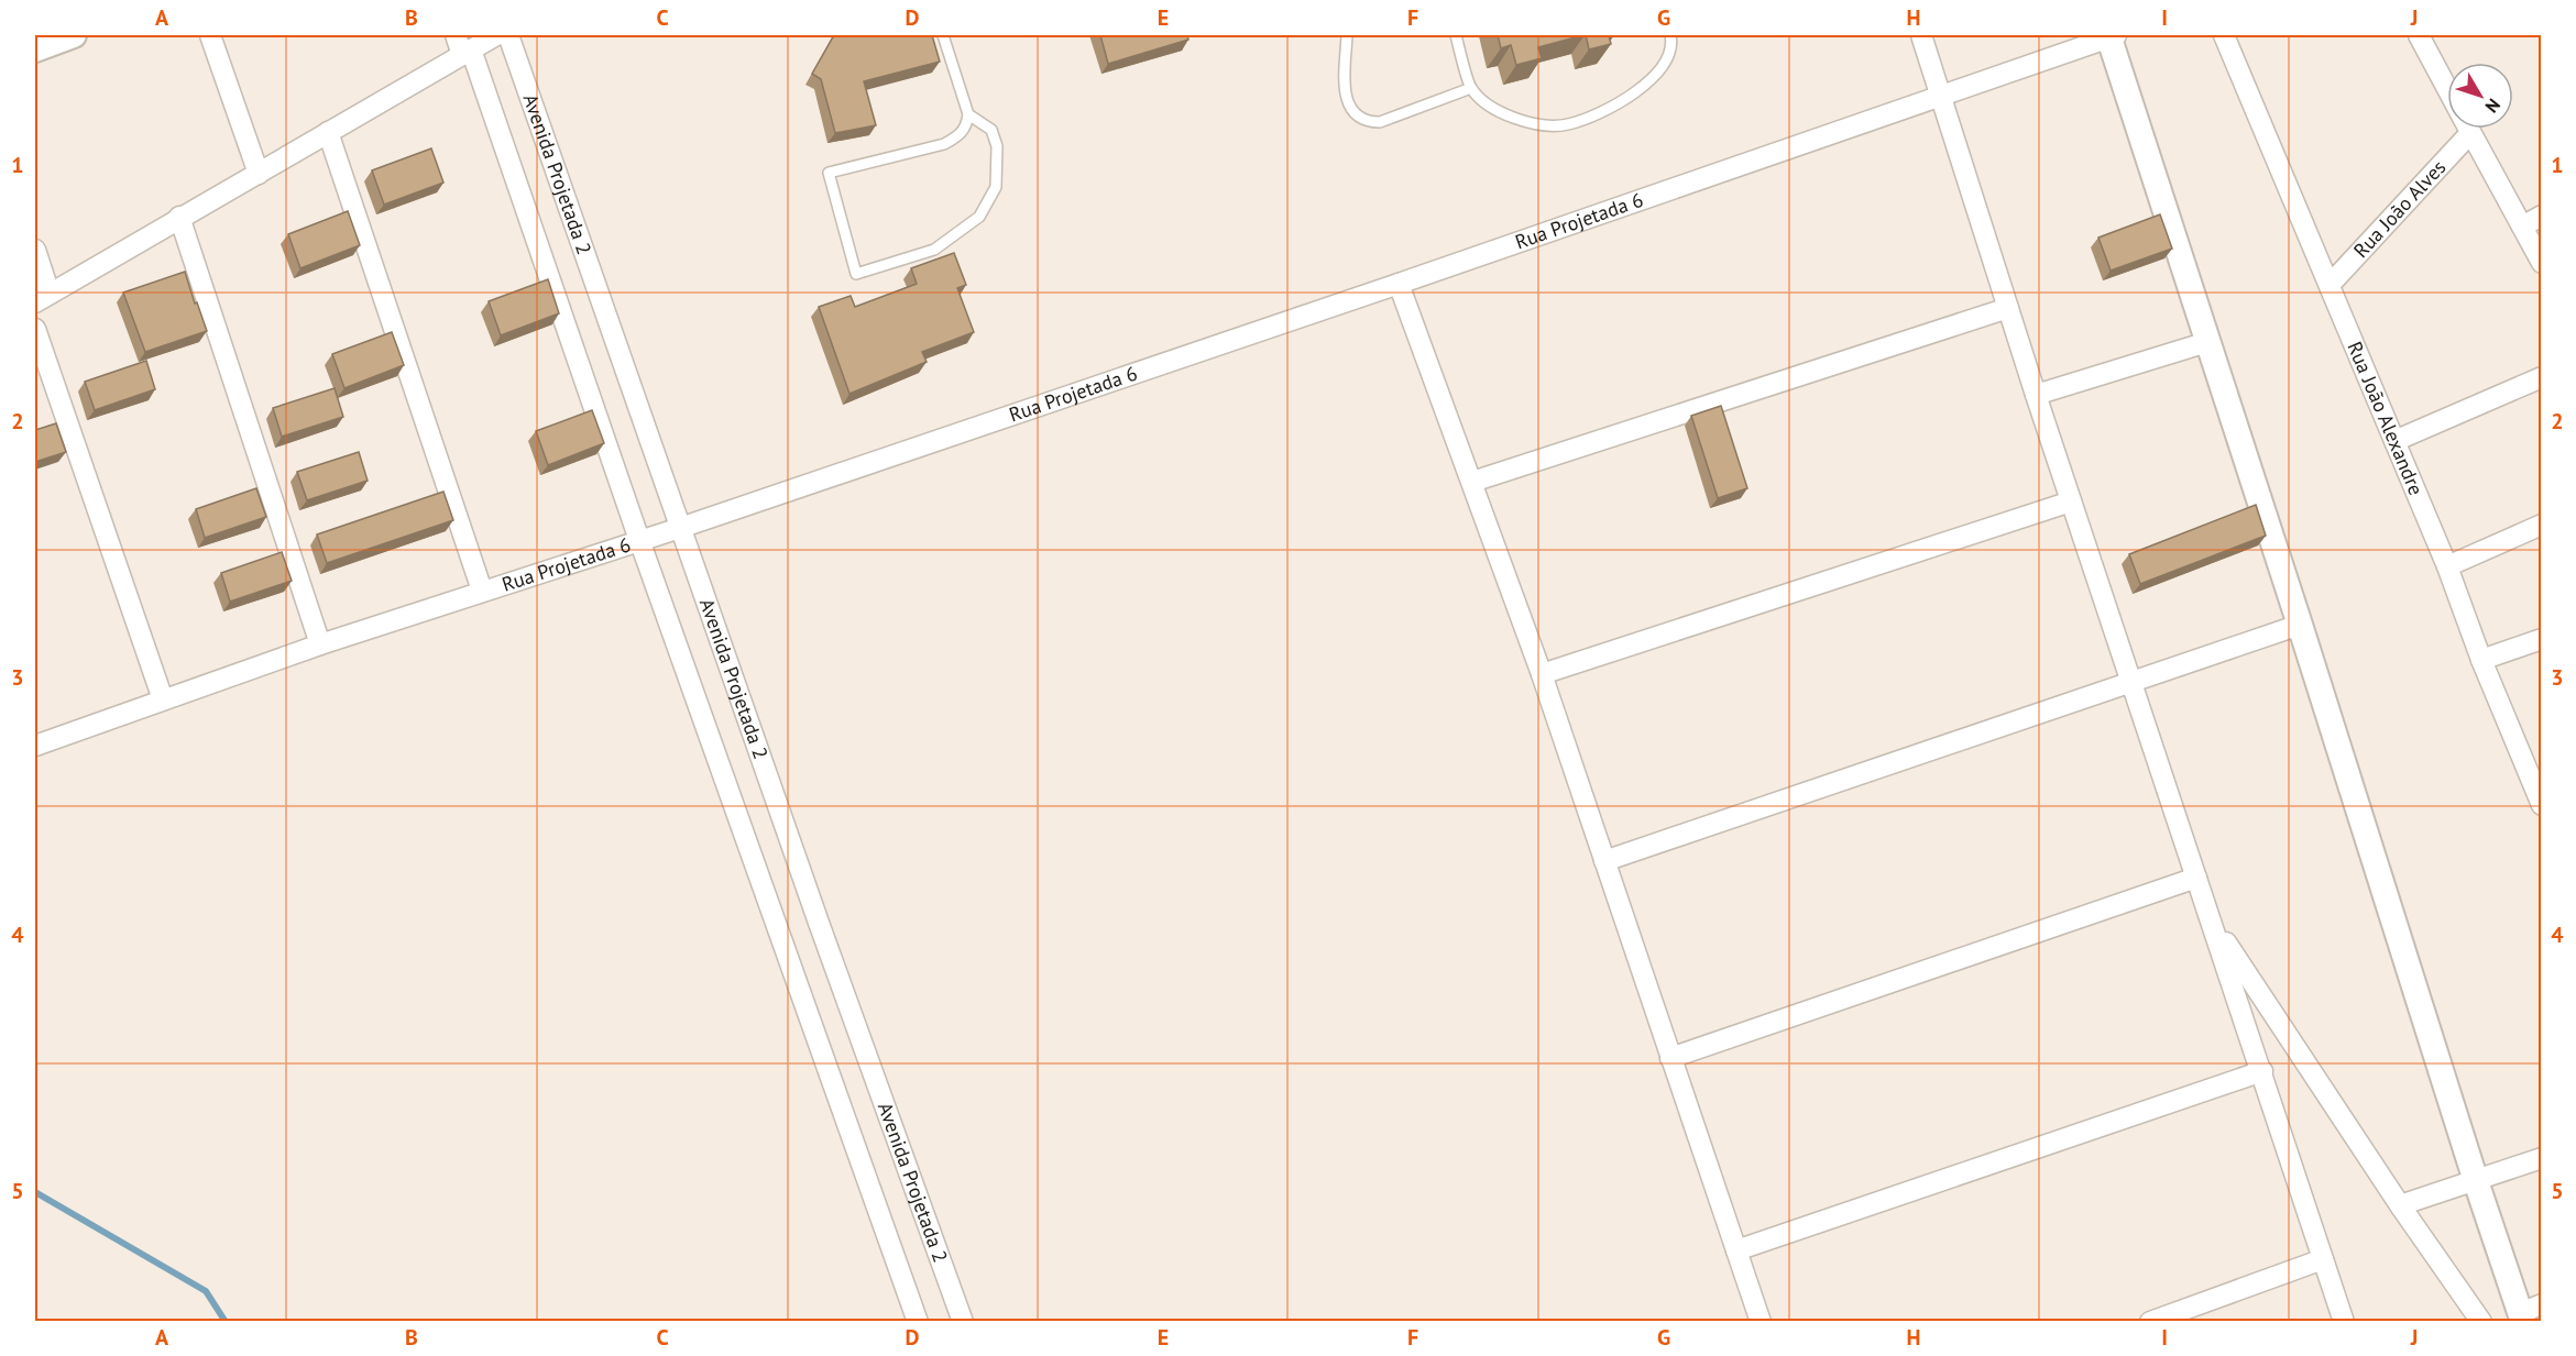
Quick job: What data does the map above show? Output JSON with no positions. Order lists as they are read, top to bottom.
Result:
{
  "streets": {
    "street": [
      "Avenida Projetada 2",
      "Rua João Alves",
      "Rua Projetada 6",
      "Rua João Alexandre"
    ]
  },
  "crossings": [
    ["Avenida Projetada 2", "Rua Projetada 6"],
    ["Rua João Alves", "Rua João Alexandre"]
  ],
  "north": "bottom right",
  "grid": {
    "columns": [
      "A",
      "B",
      "C",
      "D",
      "E",
      "F",
      "G",
      "H",
      "I",
      "J"
    ],
    "rows": [
      "1",
      "2",
      "3",
      "4",
      "5"
    ]
  }
}
